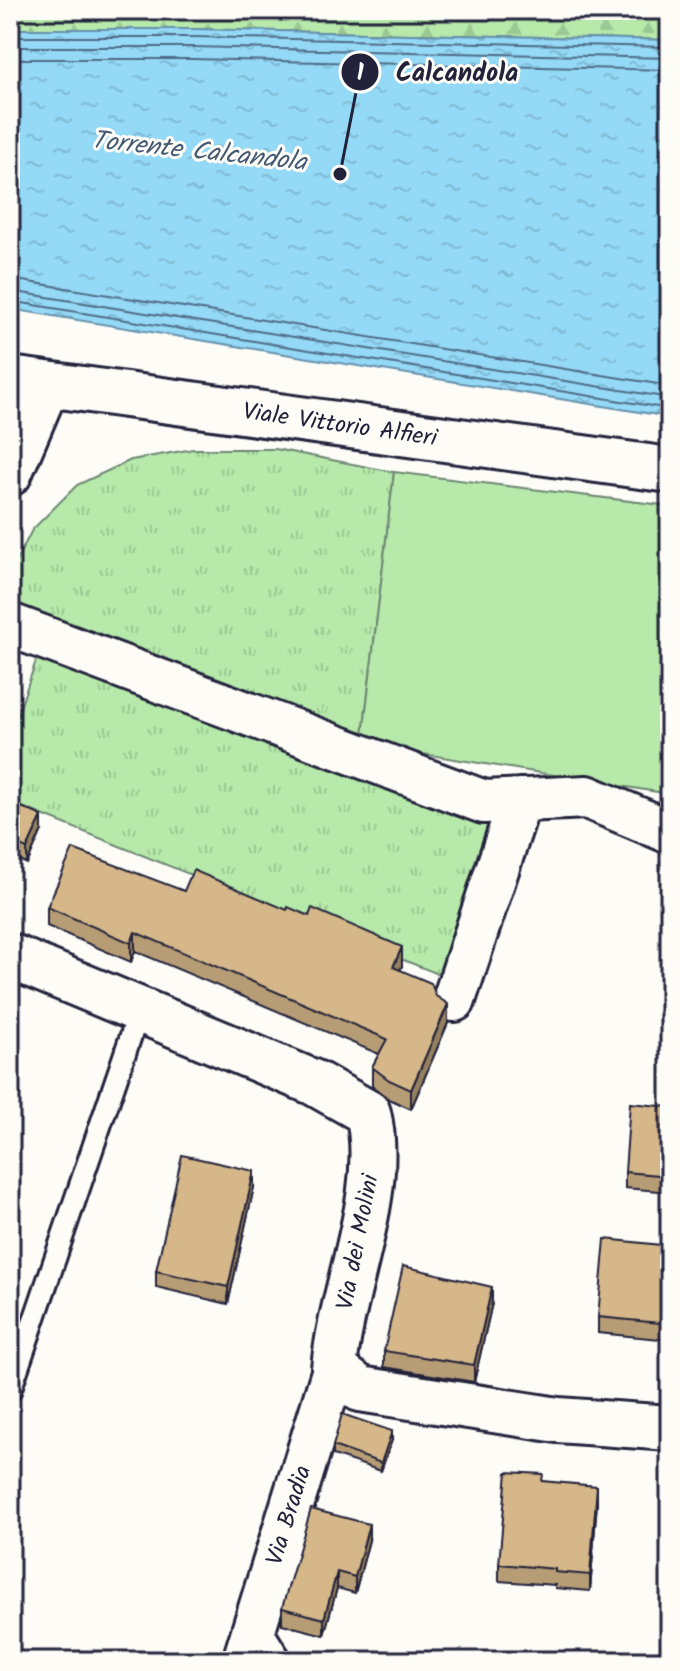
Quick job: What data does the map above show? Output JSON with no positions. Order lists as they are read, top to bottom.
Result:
{
  "streets": {
    "street": ["Viale Vittorio Alfieri", "Via dei Molini", "Via Bradia"]
  },
  "crossings": [
    ["Via dei Molini", "Via Bradia"]
  ],
  "water": ["Torrente Calcandola"],
  "places": ["Calcandola"]
}
